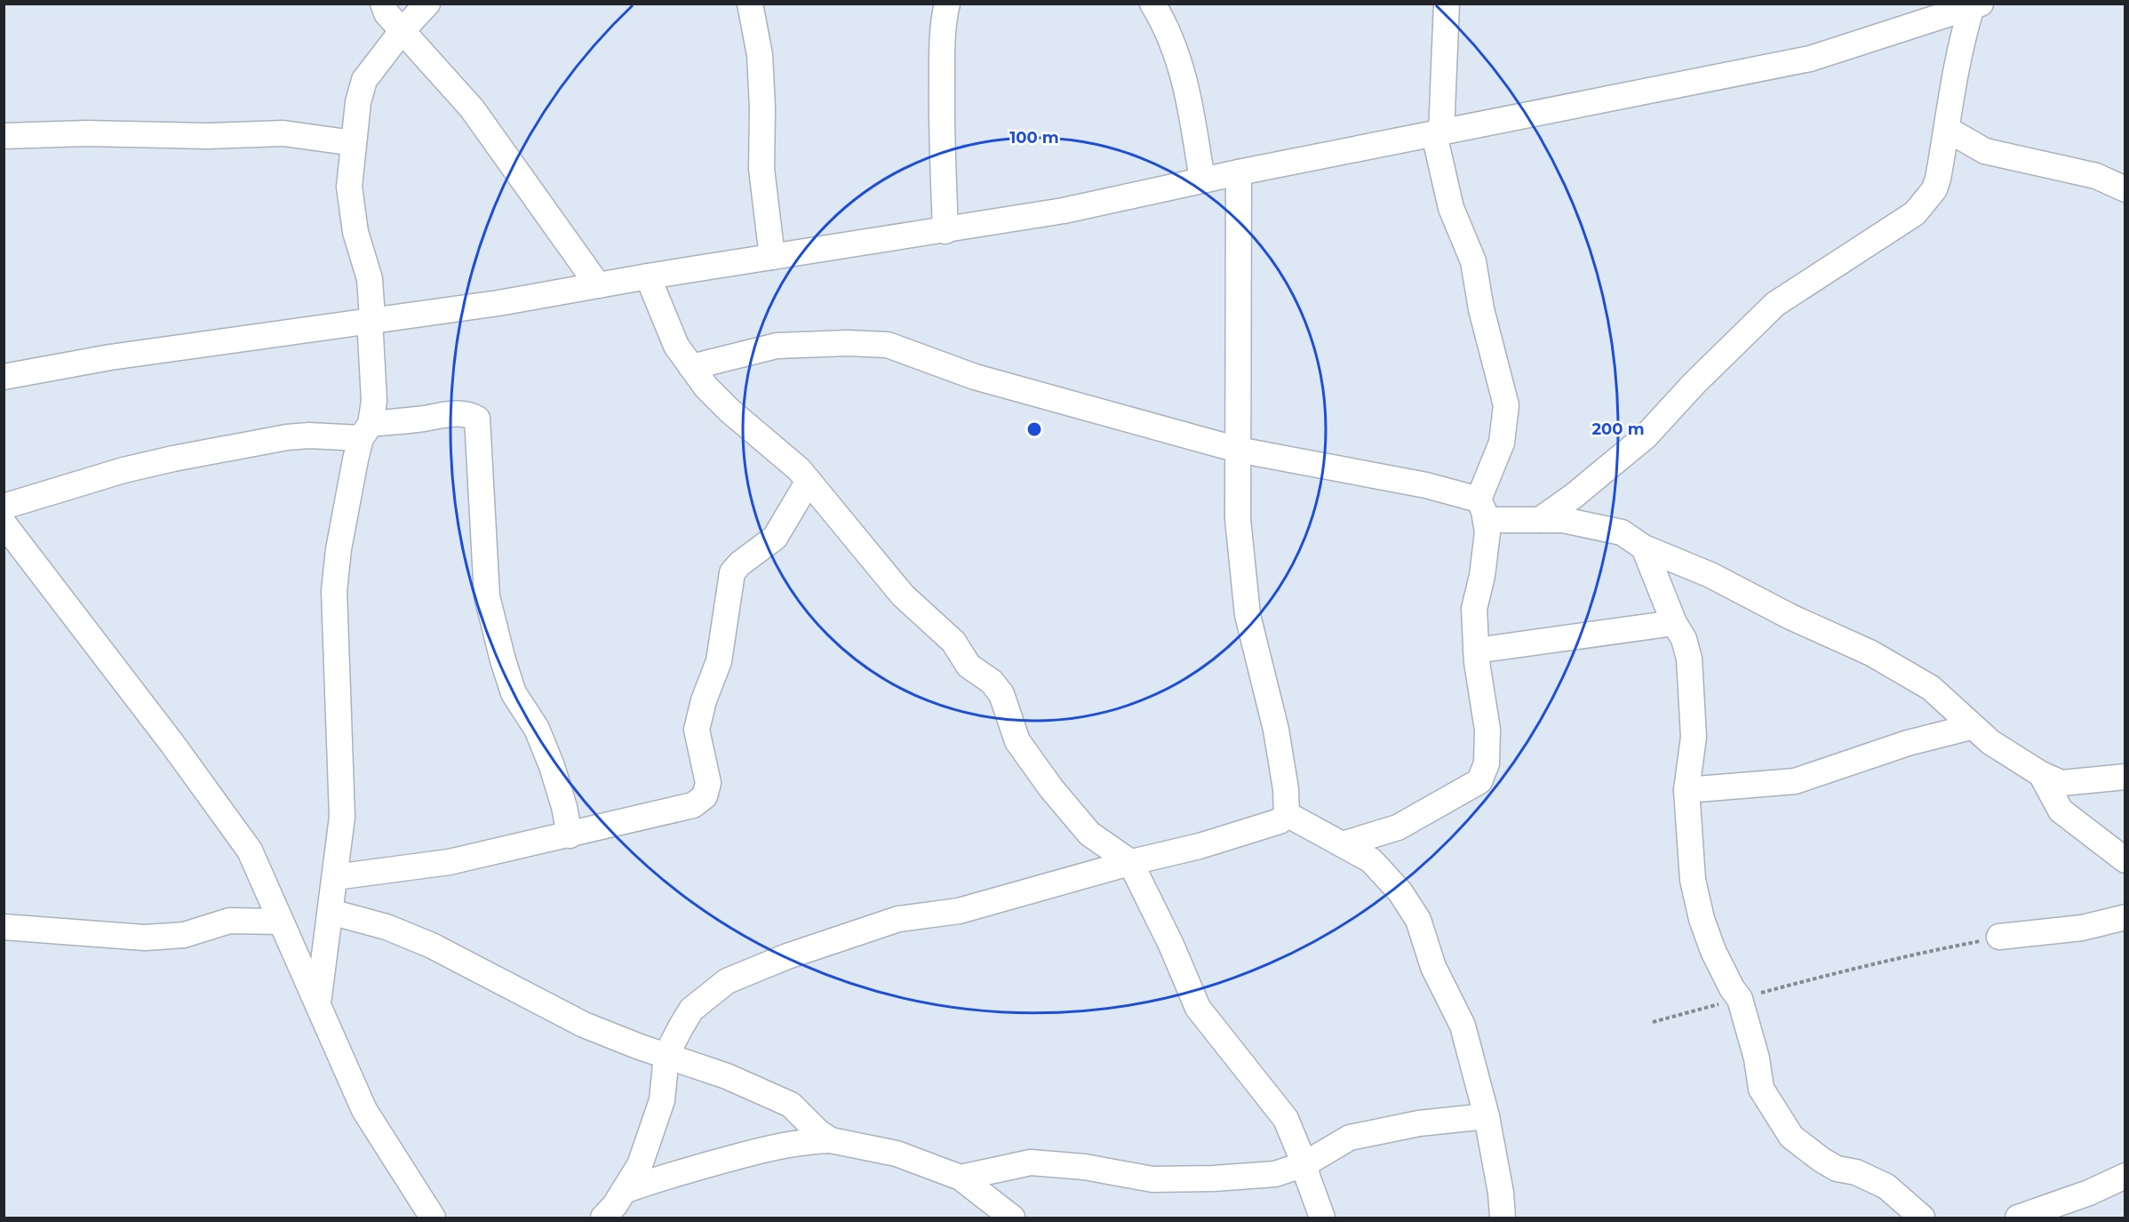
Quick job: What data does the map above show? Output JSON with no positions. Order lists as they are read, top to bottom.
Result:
{
  "rings": ["100 m", "200 m"]
}
